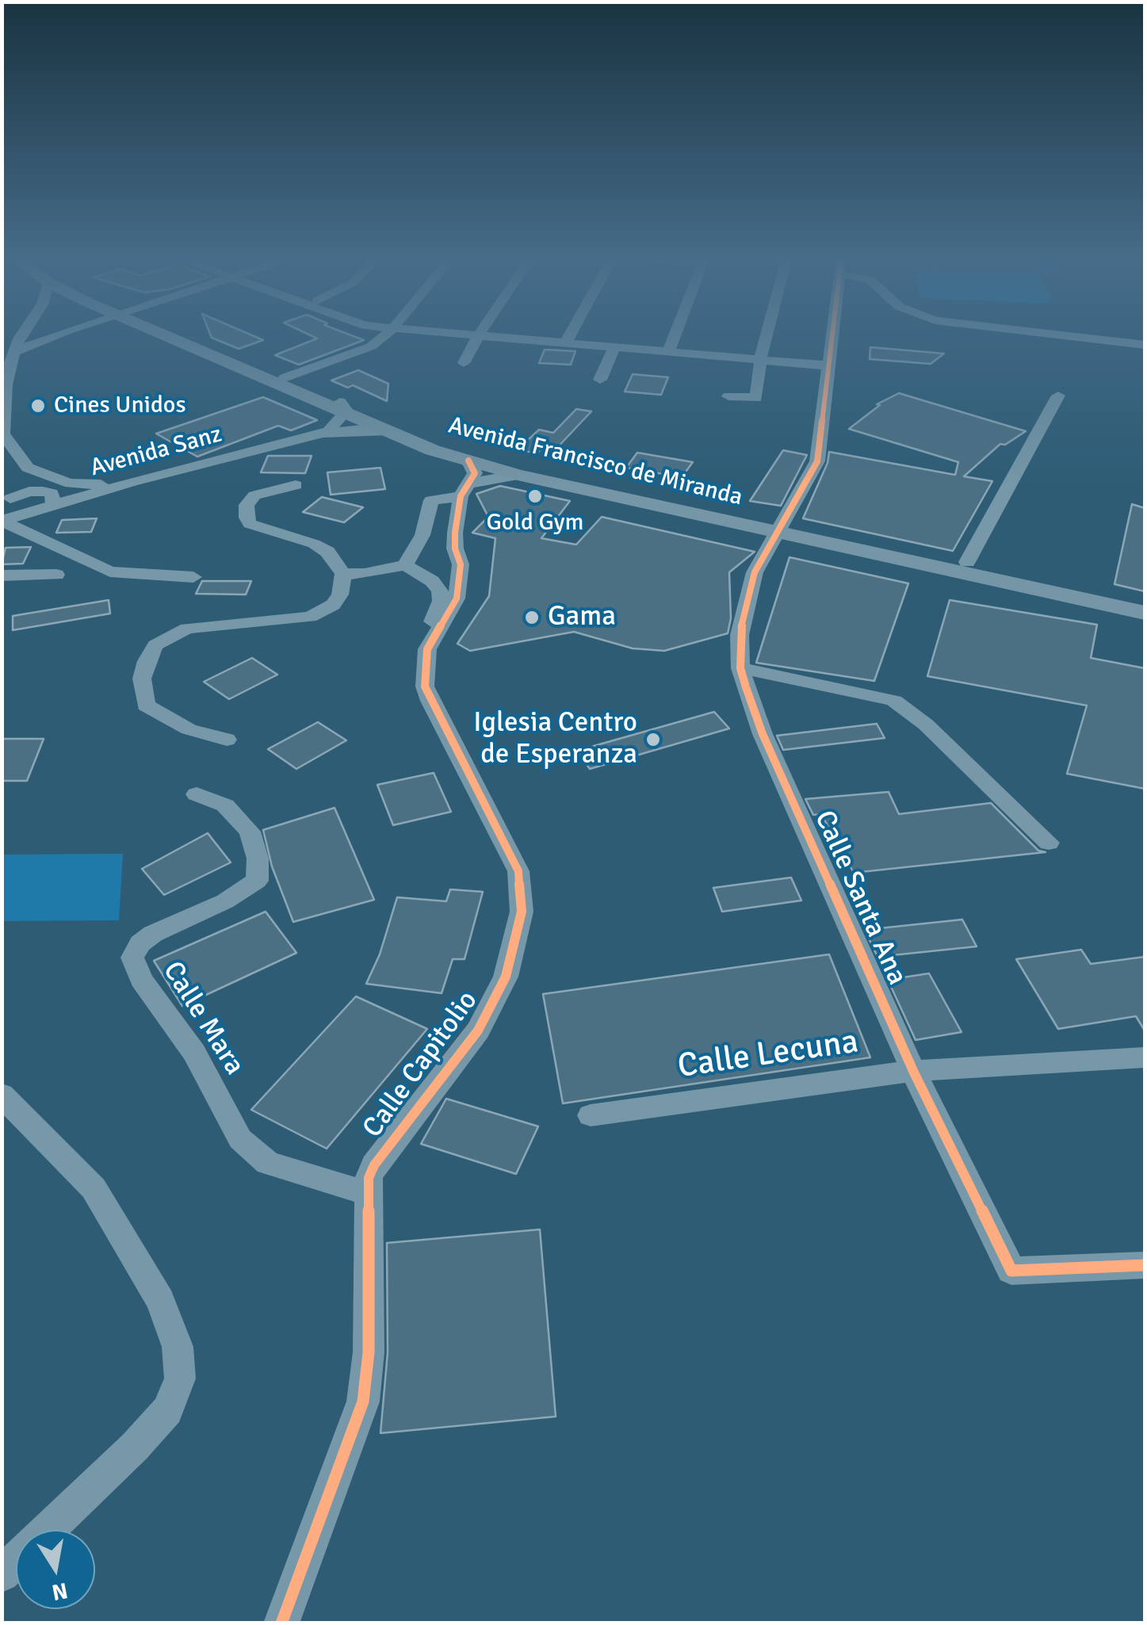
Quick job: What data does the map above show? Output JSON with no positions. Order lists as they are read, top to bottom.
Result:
{
  "streets": {
    "main road": ["Avenida Francisco de Miranda"],
    "street": [
      "Avenida Sanz",
      "Calle Santa Ana",
      "Calle Mara",
      "Calle Lecuna",
      "Calle Capitolio"
    ]
  },
  "crossings": [
    ["Avenida Sanz", "Avenida Francisco de Miranda"],
    ["Avenida Francisco de Miranda", "Calle Santa Ana"],
    ["Avenida Francisco de Miranda", "Calle Capitolio"],
    ["Calle Santa Ana", "Calle Lecuna"],
    ["Calle Mara", "Calle Capitolio"]
  ],
  "places": [
    "Cines Unidos",
    "Gold Gym",
    "Gama",
    "Iglesia Centro de Esperanza"
  ],
  "north": "bottom"
}
